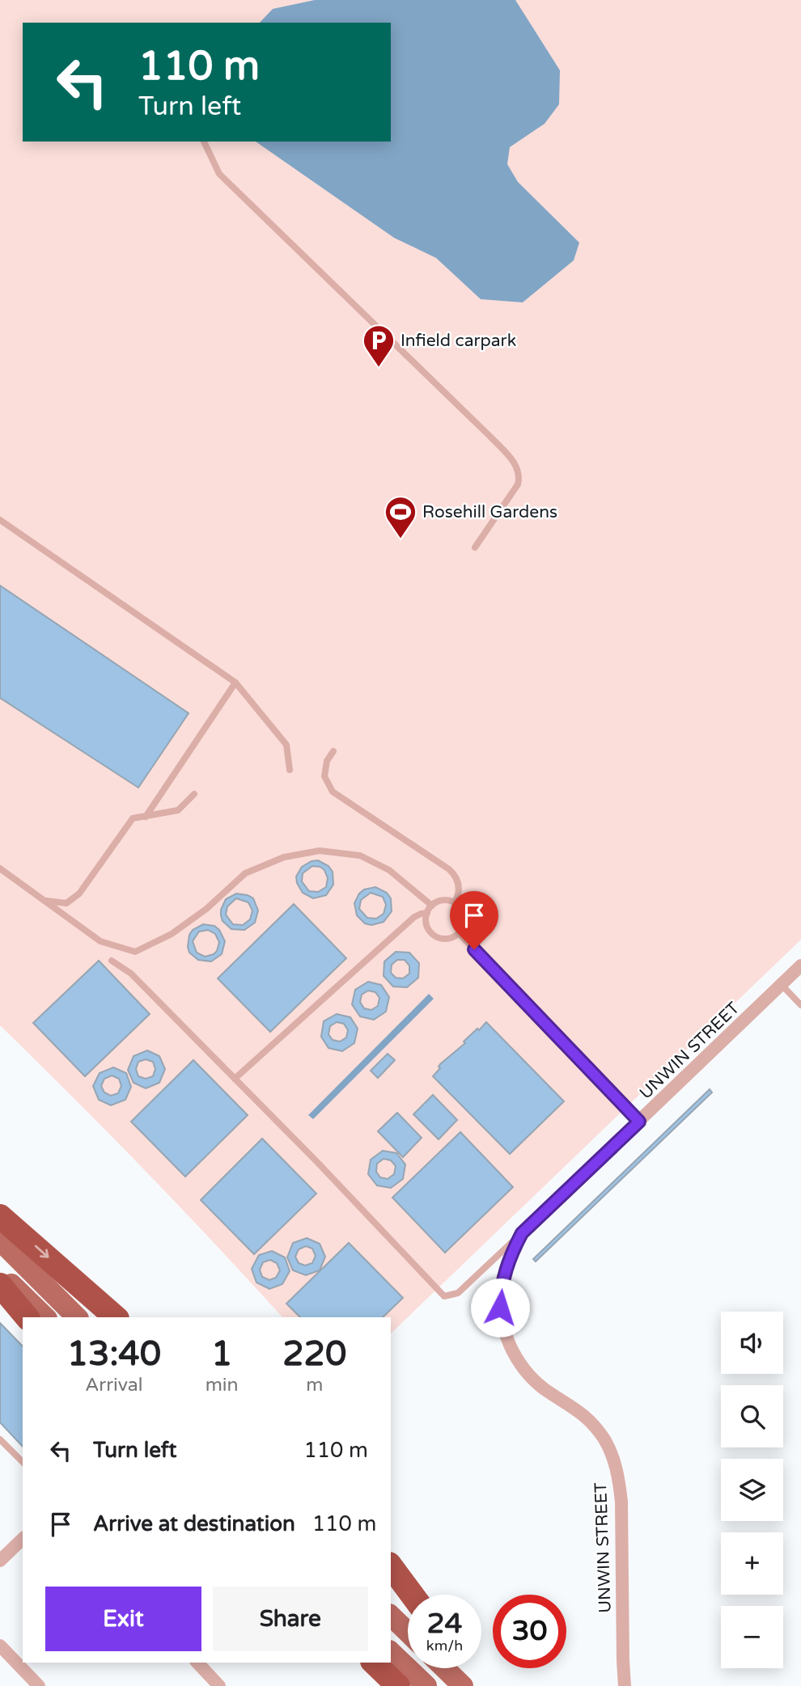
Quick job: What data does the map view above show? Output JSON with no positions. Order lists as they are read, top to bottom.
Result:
{
  "streets": {
    "street": ["UNWIN STREET"]
  },
  "places": {
    "parking": ["Infield carpark"],
    "sports": ["Rosehill Gardens"]
  },
  "page": {
    "turn": ["110 m", "Turn left"],
    "map_buttons": ["+", "−"],
    "eta": [
      "13:40",
      "Arrival",
      "1",
      "min",
      "220",
      "m"
    ],
    "list": [
      {
        "name": "Turn left",
        "value": "110 m"
      },
      {
        "name": "Arrive at destination",
        "value": "110 m"
      }
    ],
    "buttons": ["Exit", "Share"],
    "speed": "24 km/h",
    "limit": "30"
  }
}
